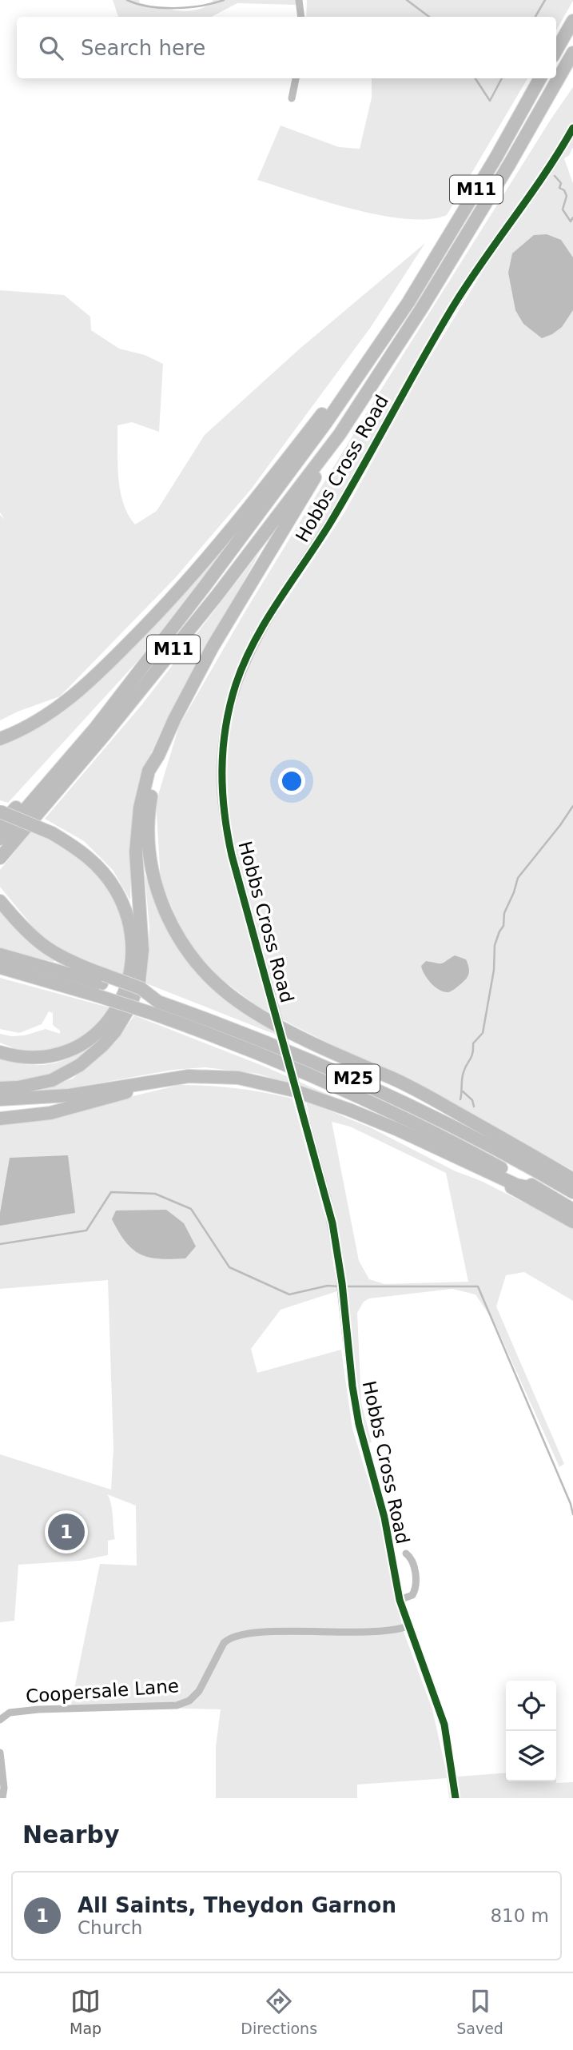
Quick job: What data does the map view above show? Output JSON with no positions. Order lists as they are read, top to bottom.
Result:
{
  "streets": {
    "highway": ["M11", "M25"],
    "street": ["Hobbs Cross Road", "Coopersale Lane"]
  },
  "crossings": [
    ["Hobbs Cross Road", "Coopersale Lane"]
  ],
  "page": {
    "search": "Search here",
    "pins": "1",
    "heading": "Nearby",
    "list": [
      {
        "mark": "1",
        "name": "All Saints, Theydon Garnon",
        "note": "Church",
        "value": "810 m"
      }
    ],
    "nav": ["Map", "Directions", "Saved"]
  }
}
